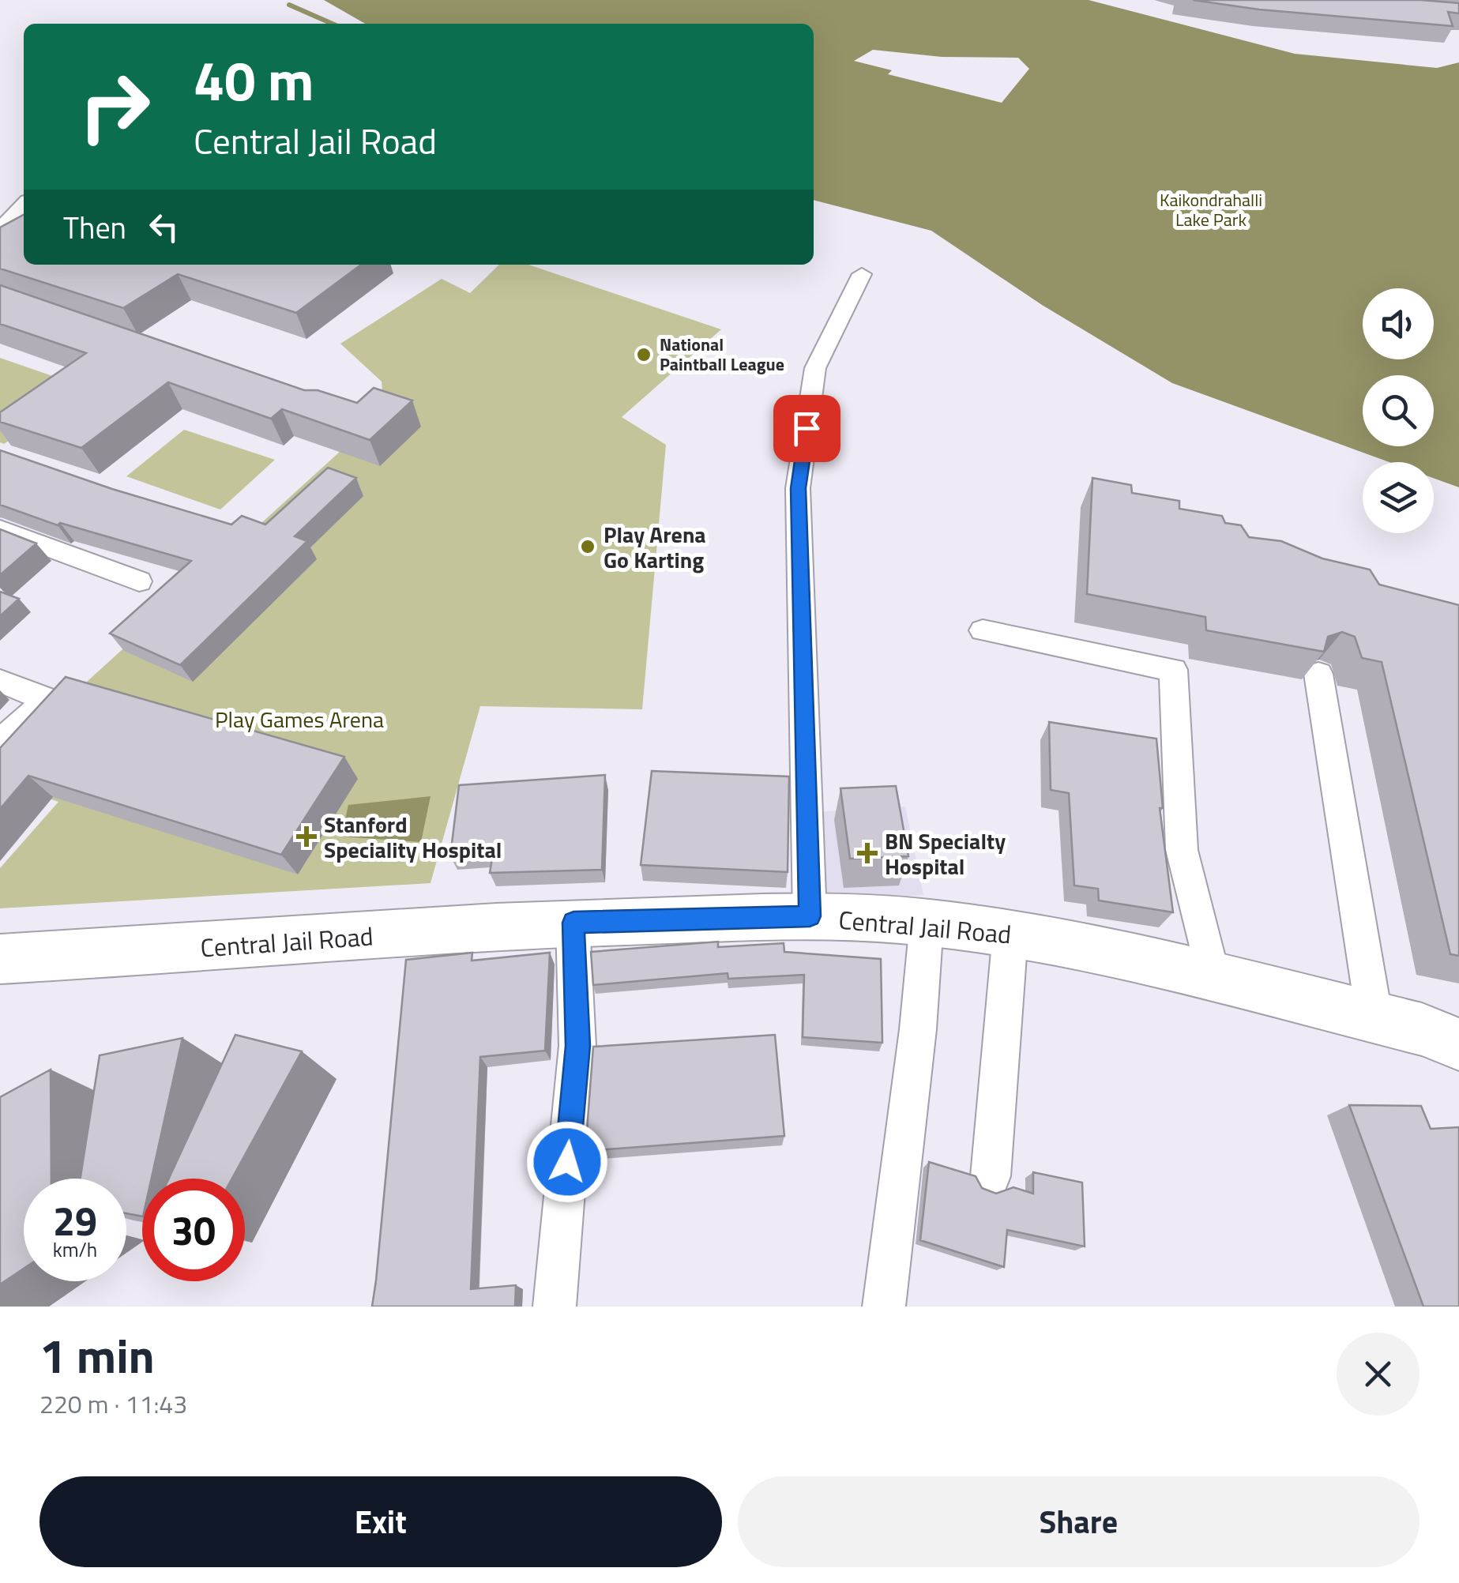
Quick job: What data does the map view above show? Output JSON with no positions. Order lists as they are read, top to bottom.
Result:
{
  "streets": {
    "main road": ["Central Jail Road"]
  },
  "parks": ["Kaikondrahalli Lake Park", "Play Games Arena"],
  "places": {
    "other": ["National Paintball League", "Play Arena Go Karting"],
    "health": ["Stanford Speciality Hospital", "BN Specialty Hospital"]
  },
  "page": {
    "turn": ["40 m", "Central Jail Road"],
    "then": "Then",
    "speed": "29 km/h",
    "limit": "30",
    "heading": ["1 min", "220 m · 11:43"],
    "buttons": ["Exit", "Share"]
  }
}
